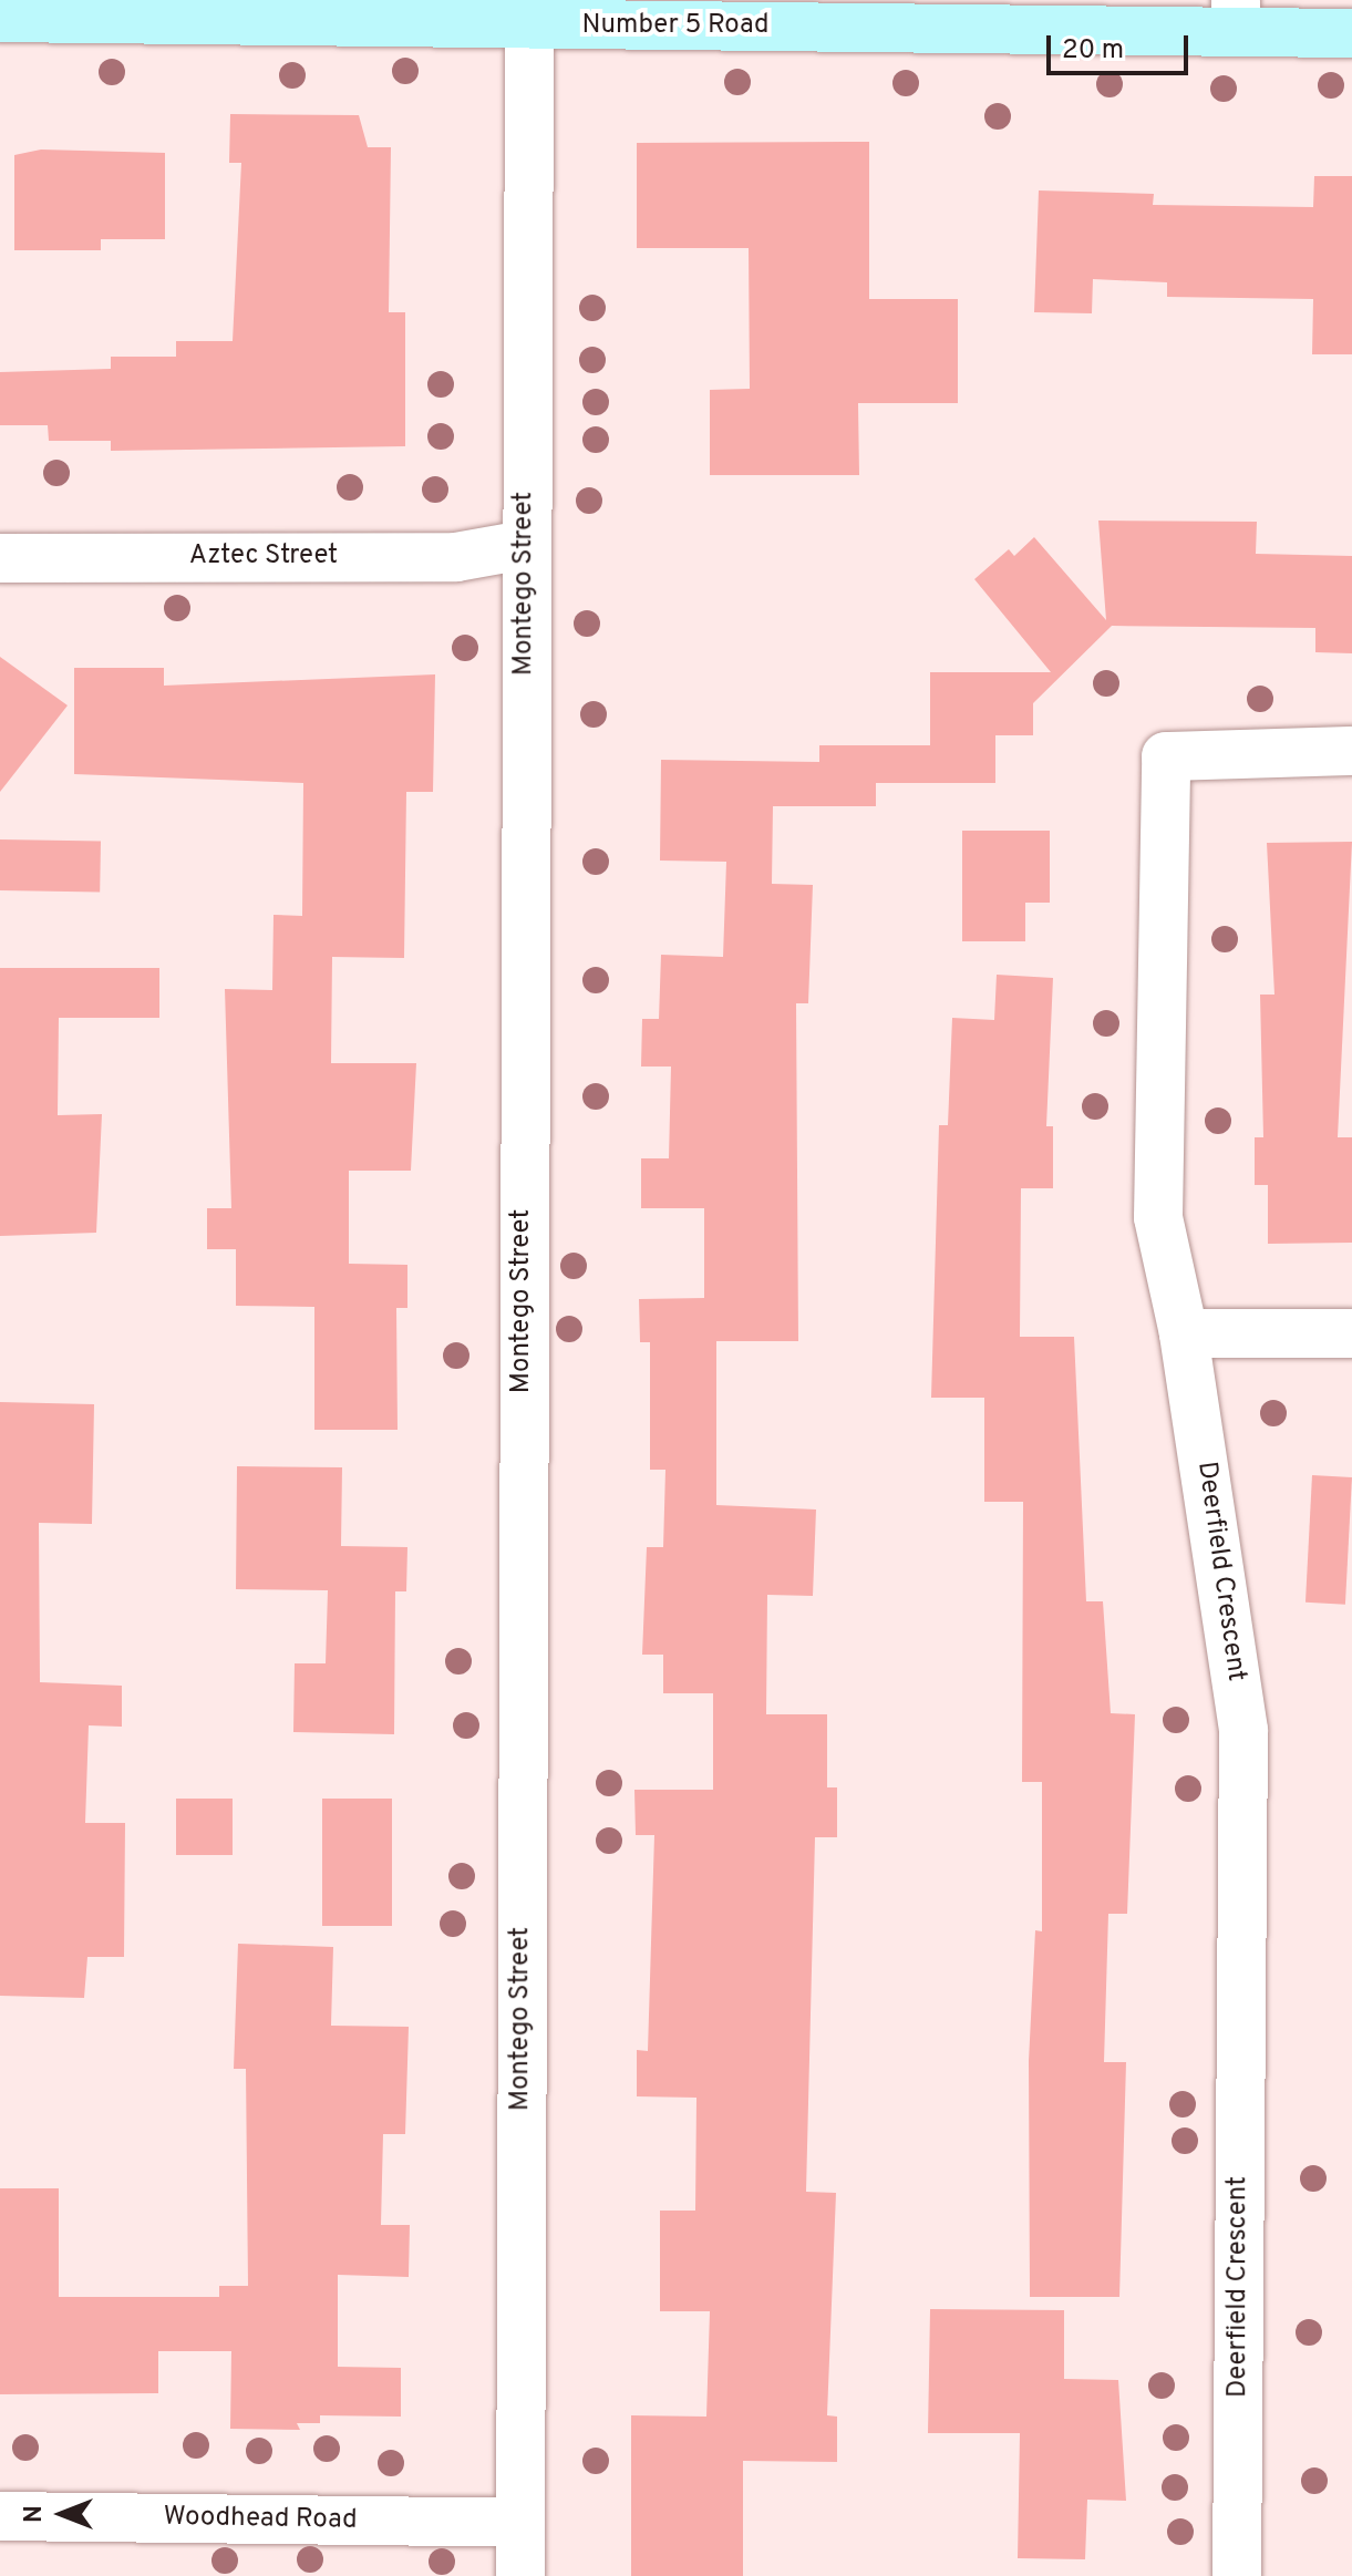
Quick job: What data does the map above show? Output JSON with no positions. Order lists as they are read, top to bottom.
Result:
{
  "streets": {
    "main road": ["Number 5 Road"],
    "street": [
      "Aztec Street",
      "Montego Street",
      "Deerfield Crescent",
      "Woodhead Road"
    ]
  },
  "crossings": [
    ["Number 5 Road", "Montego Street"],
    ["Aztec Street", "Montego Street"],
    ["Montego Street", "Woodhead Road"]
  ],
  "scale_bar": "20 m",
  "north": "left"
}
